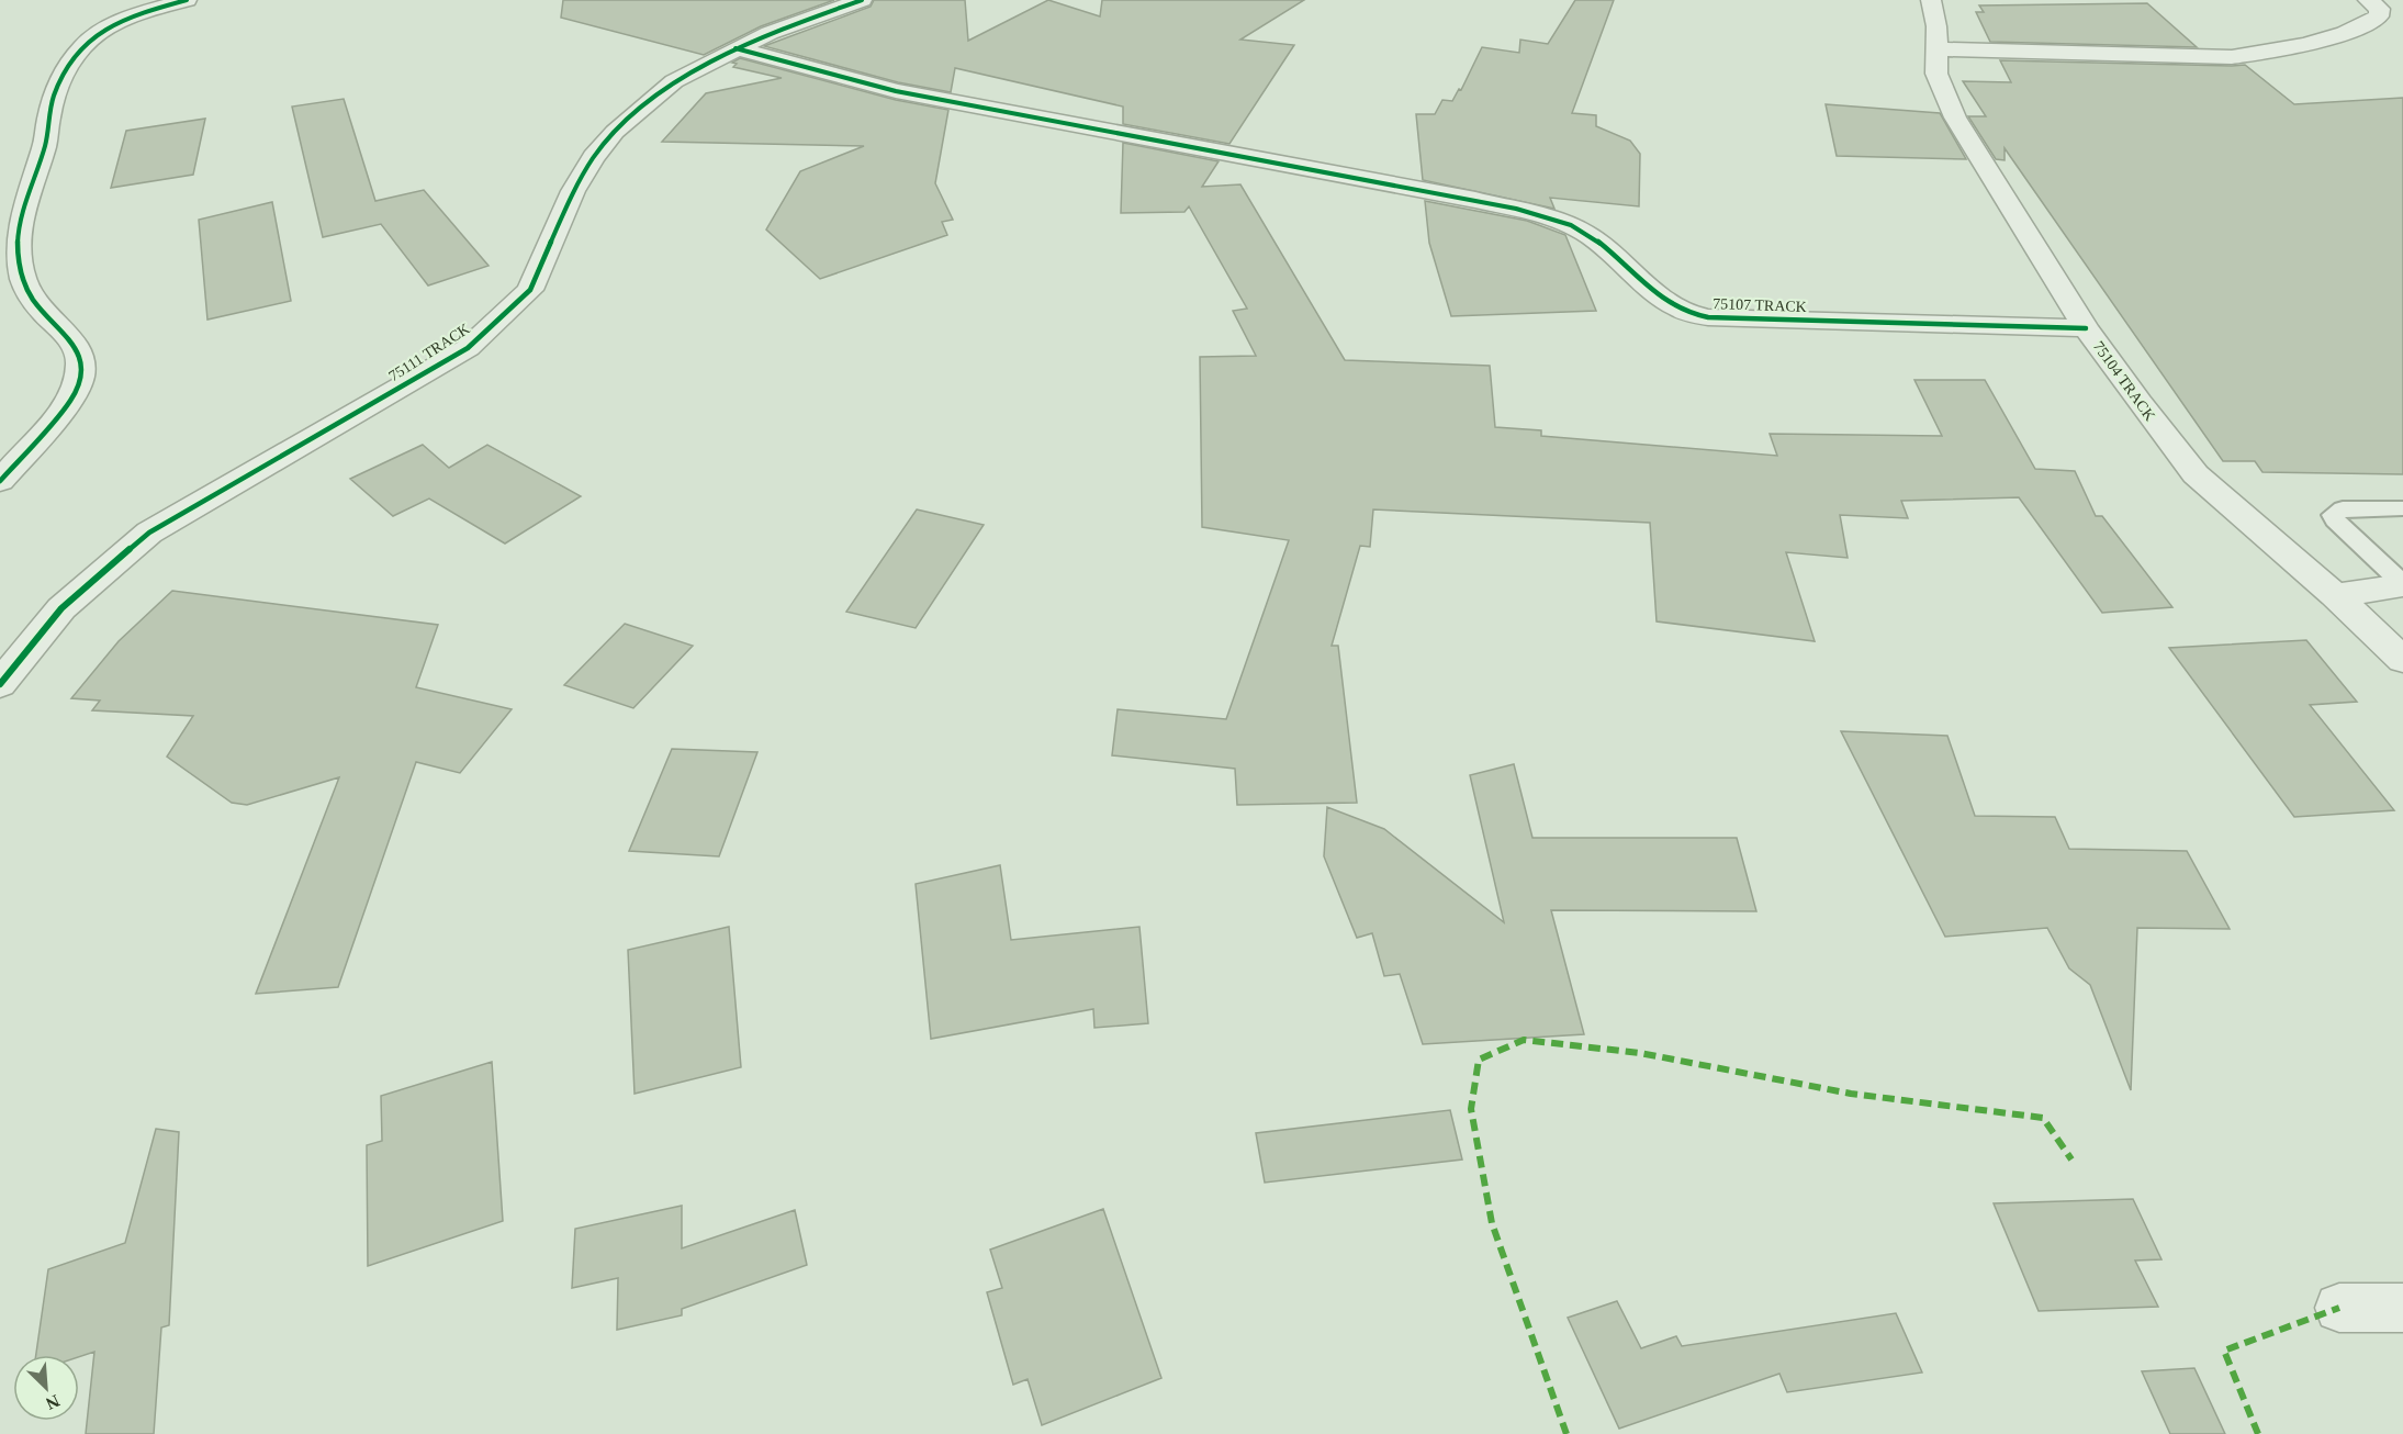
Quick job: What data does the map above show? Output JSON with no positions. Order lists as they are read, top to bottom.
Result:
{
  "streets": {
    "street": ["75107 TRACK", "75111 TRACK", "75104 TRACK"]
  },
  "crossings": [
    ["75107 TRACK", "75111 TRACK"],
    ["75107 TRACK", "75104 TRACK"]
  ],
  "north": "bottom right"
}
